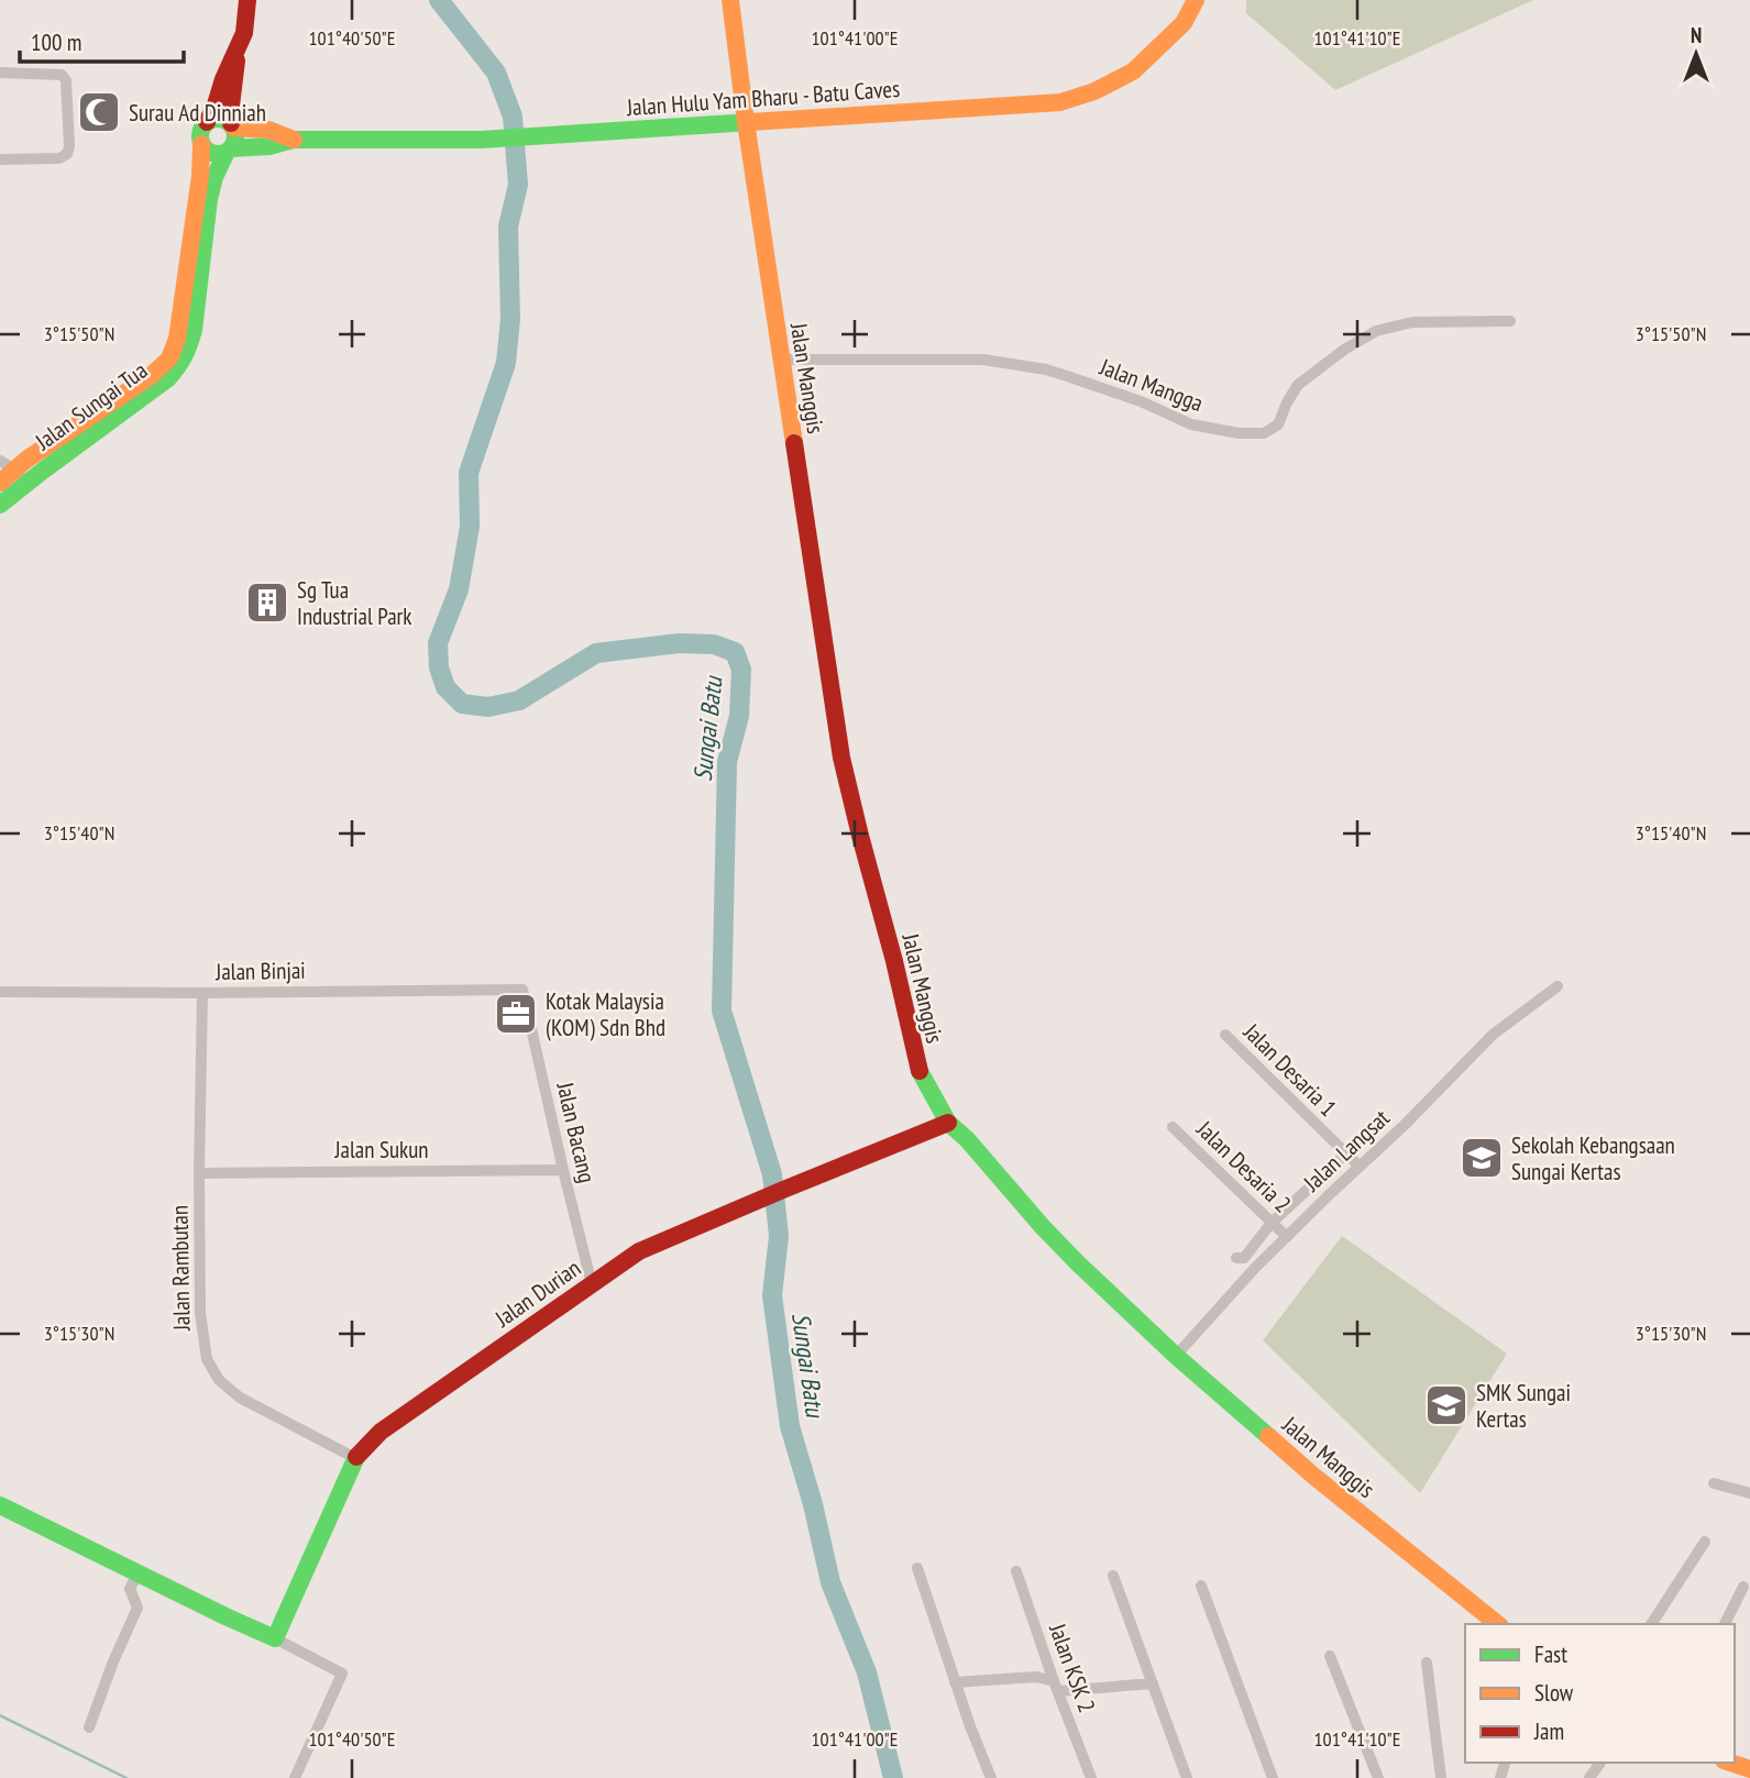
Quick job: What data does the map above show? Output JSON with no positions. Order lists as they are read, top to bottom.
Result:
{
  "streets": {
    "street": [
      "Jalan Hulu Yam Bharu - Batu Caves",
      "Jalan Manggis",
      "Jalan Mangga",
      "Jalan Sungai Tua",
      "Jalan Binjai",
      "Jalan Desaria 1",
      "Jalan Bacang",
      "Jalan Sukun",
      "Jalan Langsat",
      "Jalan Desaria 2",
      "Jalan Rambutan",
      "Jalan Durian",
      "Jalan KSK 2"
    ]
  },
  "crossings": [
    ["Jalan Hulu Yam Bharu - Batu Caves", "Jalan Manggis"],
    ["Jalan Hulu Yam Bharu - Batu Caves", "Jalan Sungai Tua"],
    ["Jalan Manggis", "Jalan Mangga"],
    ["Jalan Manggis", "Jalan Langsat"],
    ["Jalan Manggis", "Jalan Durian"],
    ["Jalan Binjai", "Jalan Bacang"],
    ["Jalan Binjai", "Jalan Rambutan"],
    ["Jalan Desaria 1", "Jalan Langsat"],
    ["Jalan Bacang", "Jalan Sukun"],
    ["Jalan Bacang", "Jalan Durian"],
    ["Jalan Sukun", "Jalan Rambutan"],
    ["Jalan Langsat", "Jalan Desaria 2"],
    ["Jalan Rambutan", "Jalan Durian"]
  ],
  "water": ["Sungai Batu"],
  "places": {
    "mosque": ["Surau Ad Dinniah"],
    "building": ["Sg Tua Industrial Park"],
    "office": ["Kotak Malaysia (KOM) Sdn Bhd"],
    "school or university": ["Sekolah Kebangsaan Sungai Kertas", "SMK Sungai Kertas"]
  },
  "legend": ["Fast", "Slow", "Jam"],
  "scale_bar": "100 m",
  "north": "top",
  "coordinates": [
    "101°40'50\"E",
    "101°41'00\"E",
    "101°41'10\"E",
    "3°15'50\"N",
    "3°15'40\"N",
    "3°15'30\"N"
  ]
}
